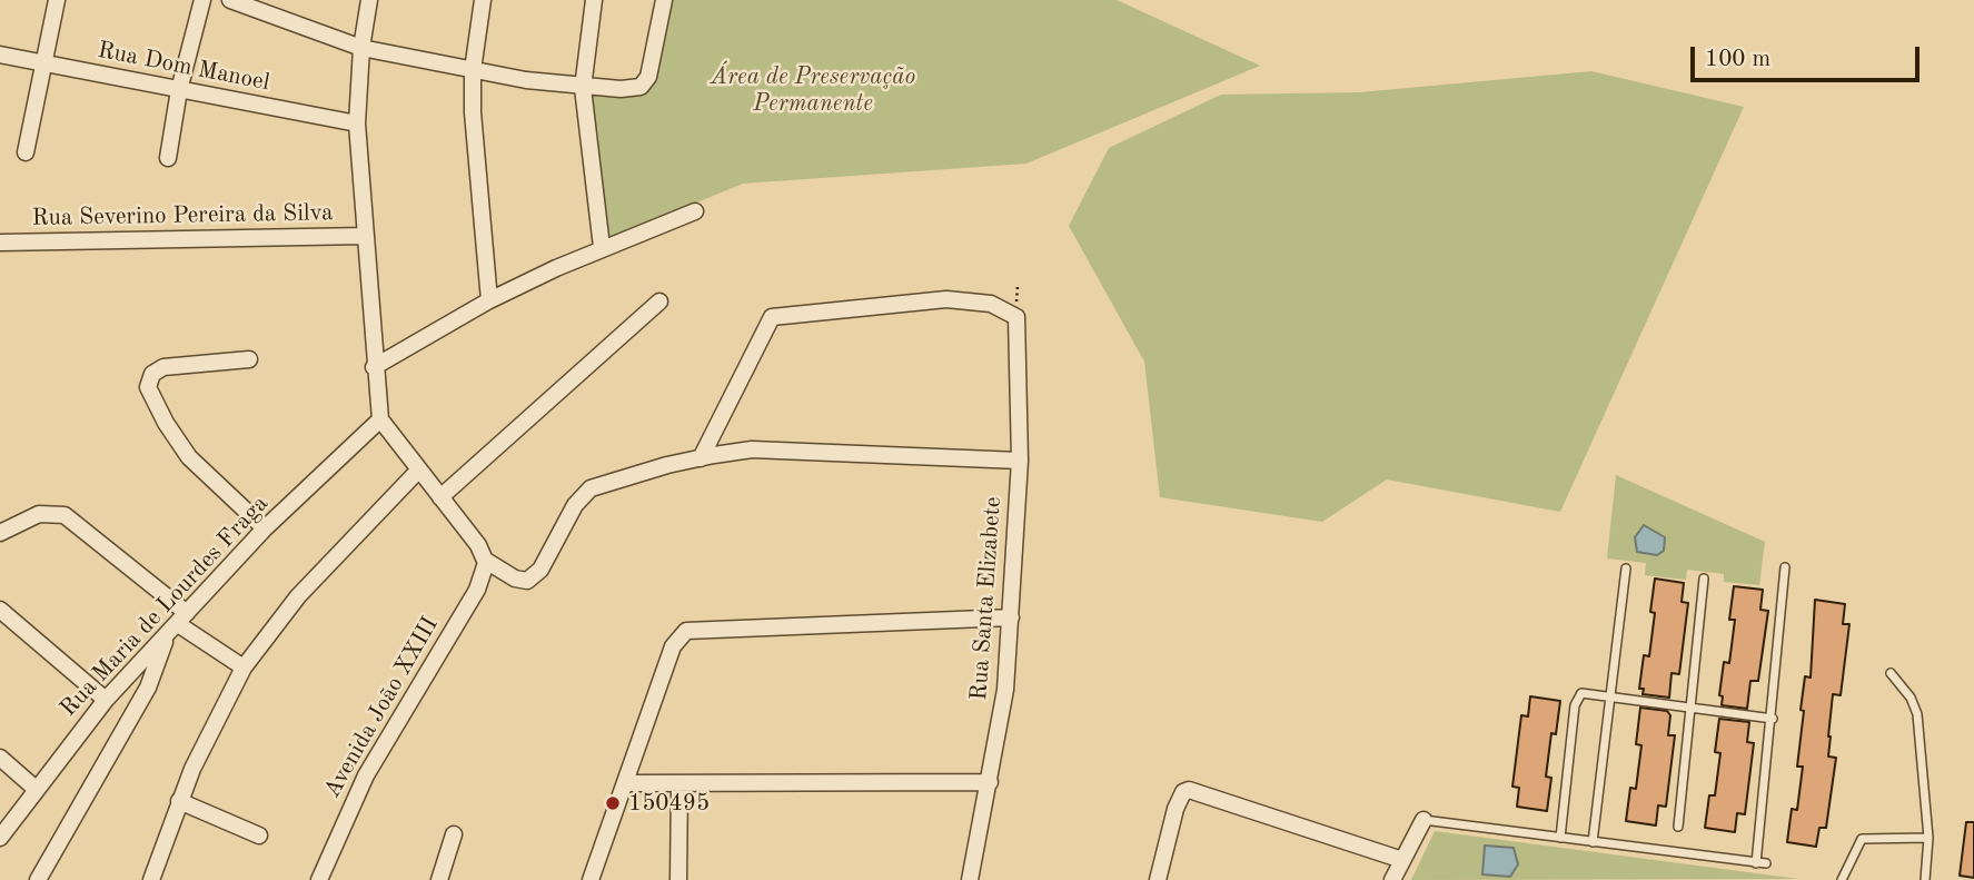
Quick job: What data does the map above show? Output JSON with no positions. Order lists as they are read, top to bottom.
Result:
{
  "streets": {
    "street": [
      "Rua Dom Manoel",
      "Rua Severino Pereira da Silva",
      "Rua Santa Elizabete",
      "Rua Maria de Lourdes Fraga",
      "Avenida João XXIII"
    ]
  },
  "parks": ["Área de Preservação Permanente"],
  "places": ["150495"],
  "scale_bar": "100 m"
}
